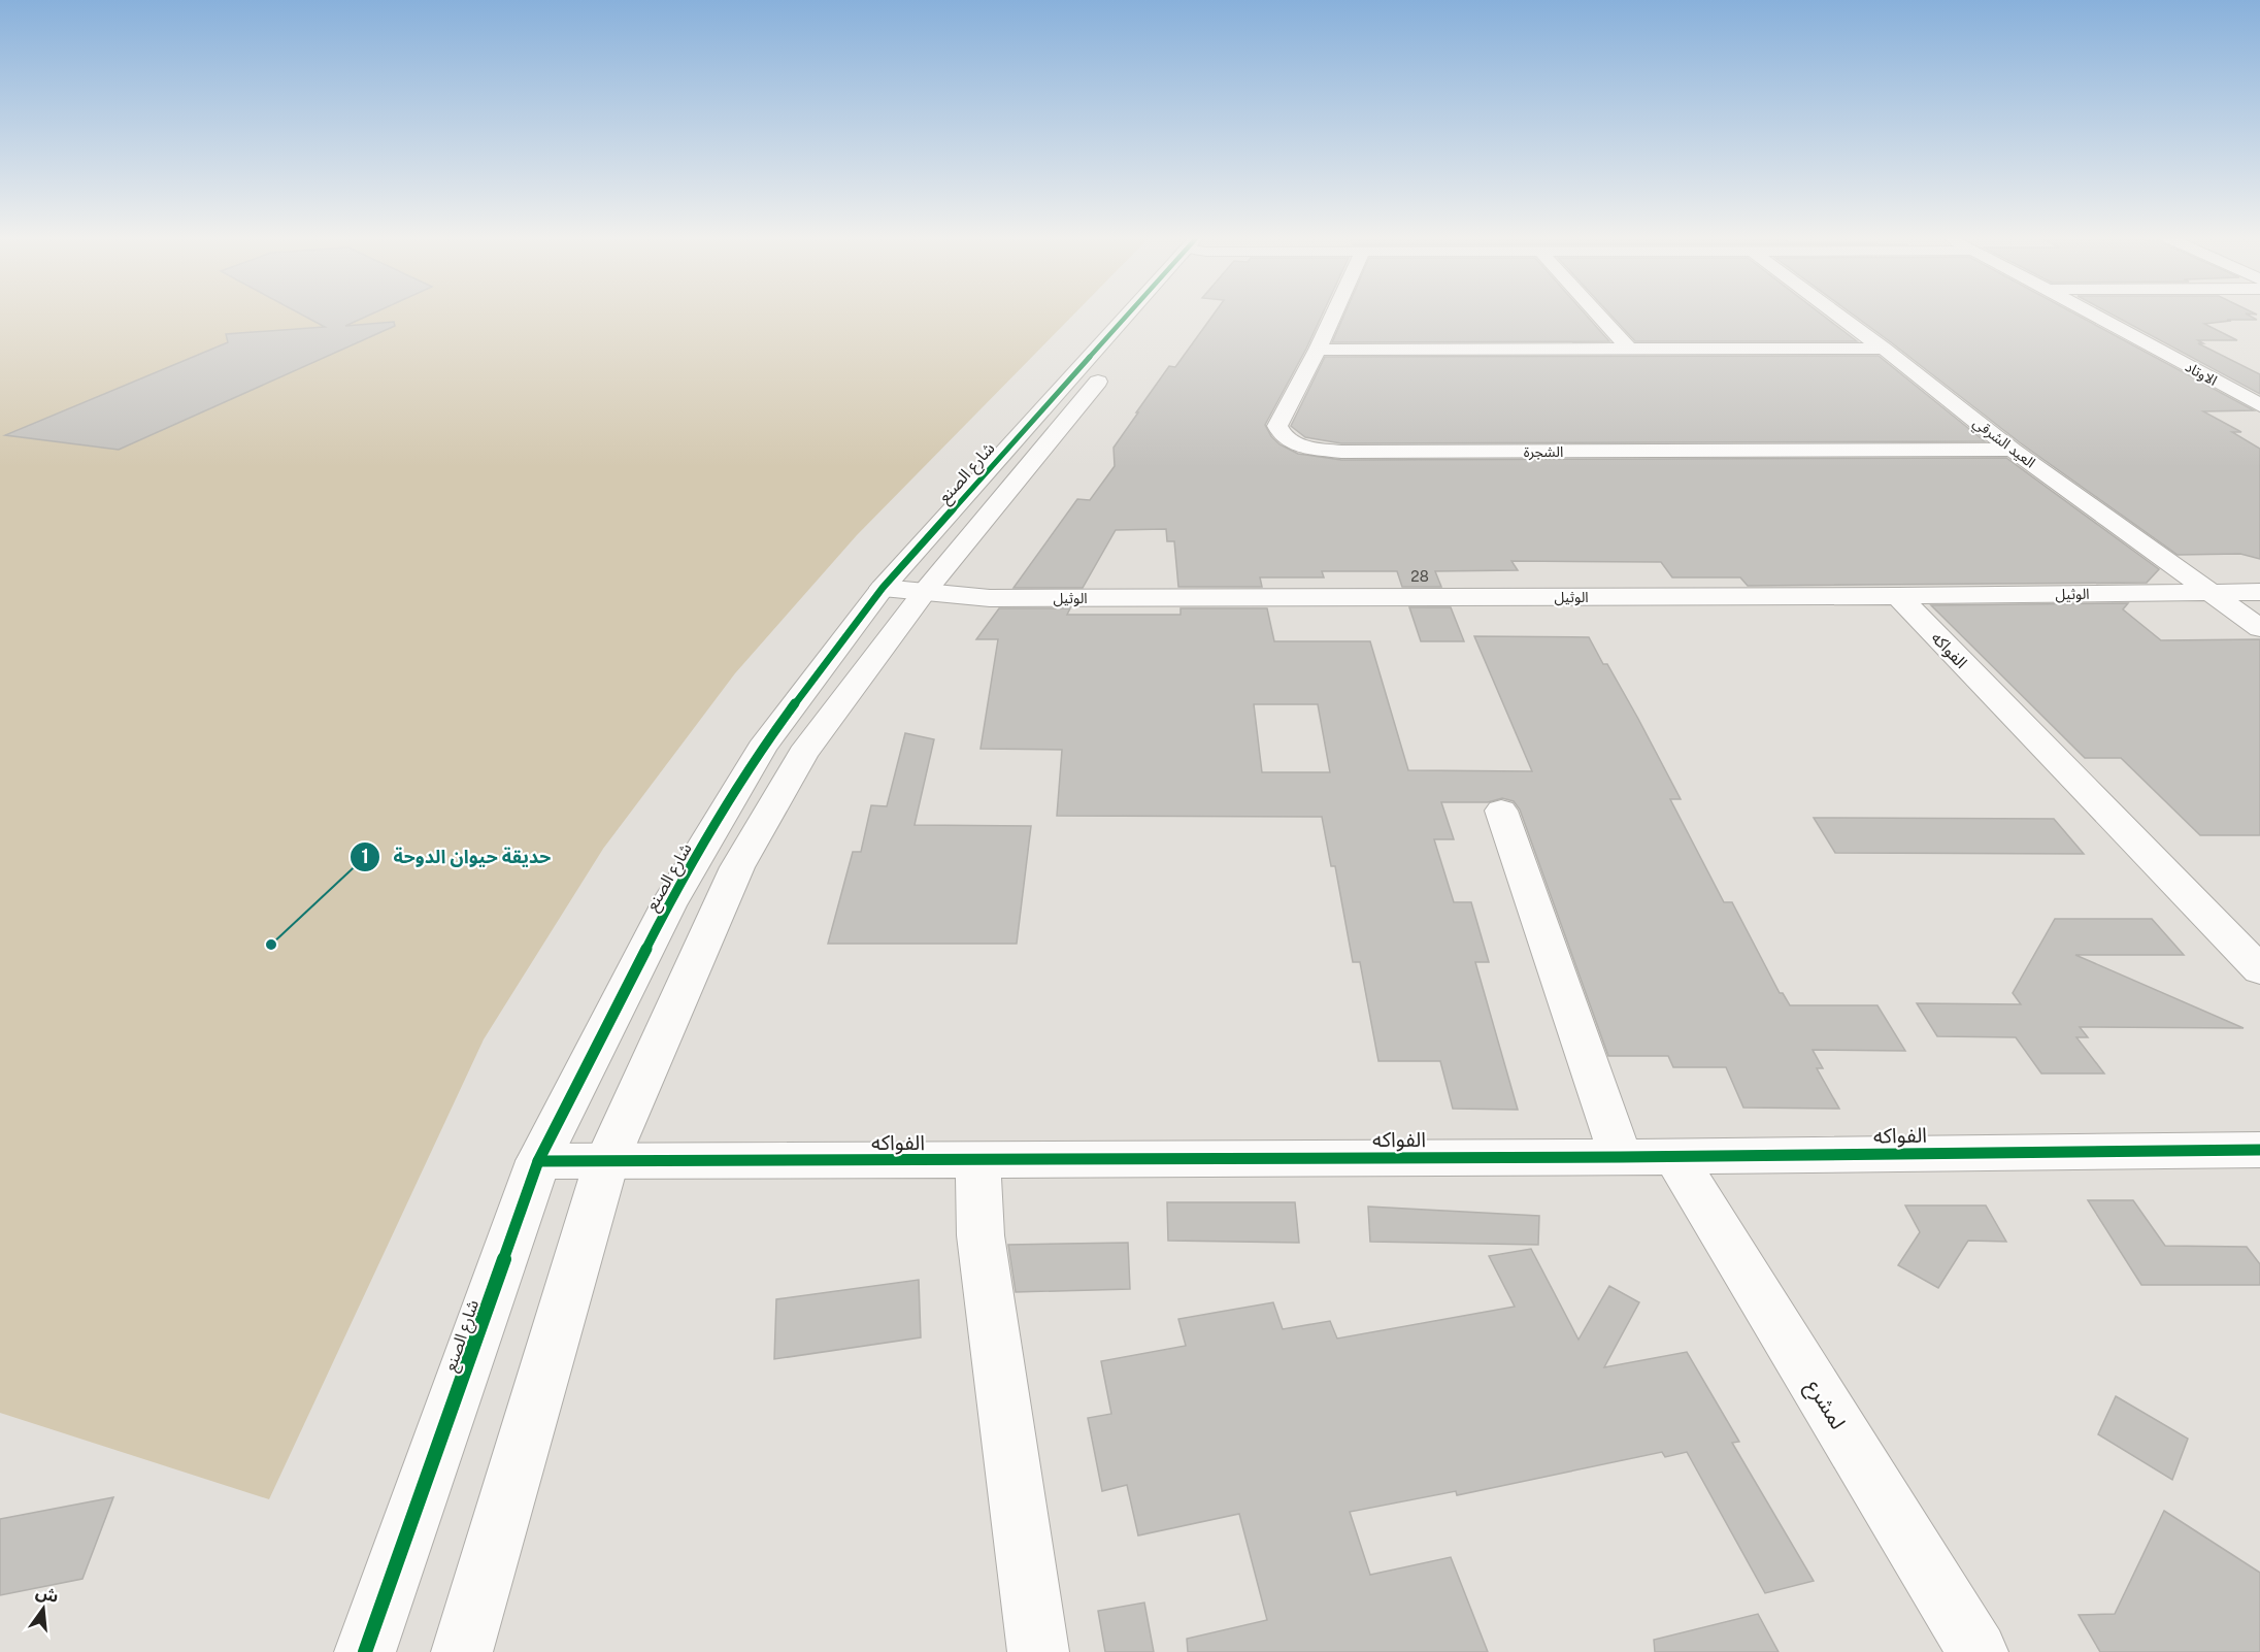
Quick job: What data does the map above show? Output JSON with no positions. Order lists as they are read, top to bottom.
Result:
{
  "streets": {
    "street": [
      "الاوتاد",
      "العيد الشرقي",
      "الشجرة",
      "شارع الصنع",
      "الوثيل",
      "الفواكه",
      "لمشرع"
    ]
  },
  "crossings": [
    ["العيد الشرقي", "الشجرة"],
    ["العيد الشرقي", "الوثيل"],
    ["شارع الصنع", "الوثيل"],
    ["شارع الصنع", "الفواكه"],
    ["الوثيل", "الفواكه"],
    ["الفواكه", "لمشرع"]
  ],
  "places": ["حديقة حيوان الدوحة"],
  "house_numbers": ["28"],
  "north": "top"
}
